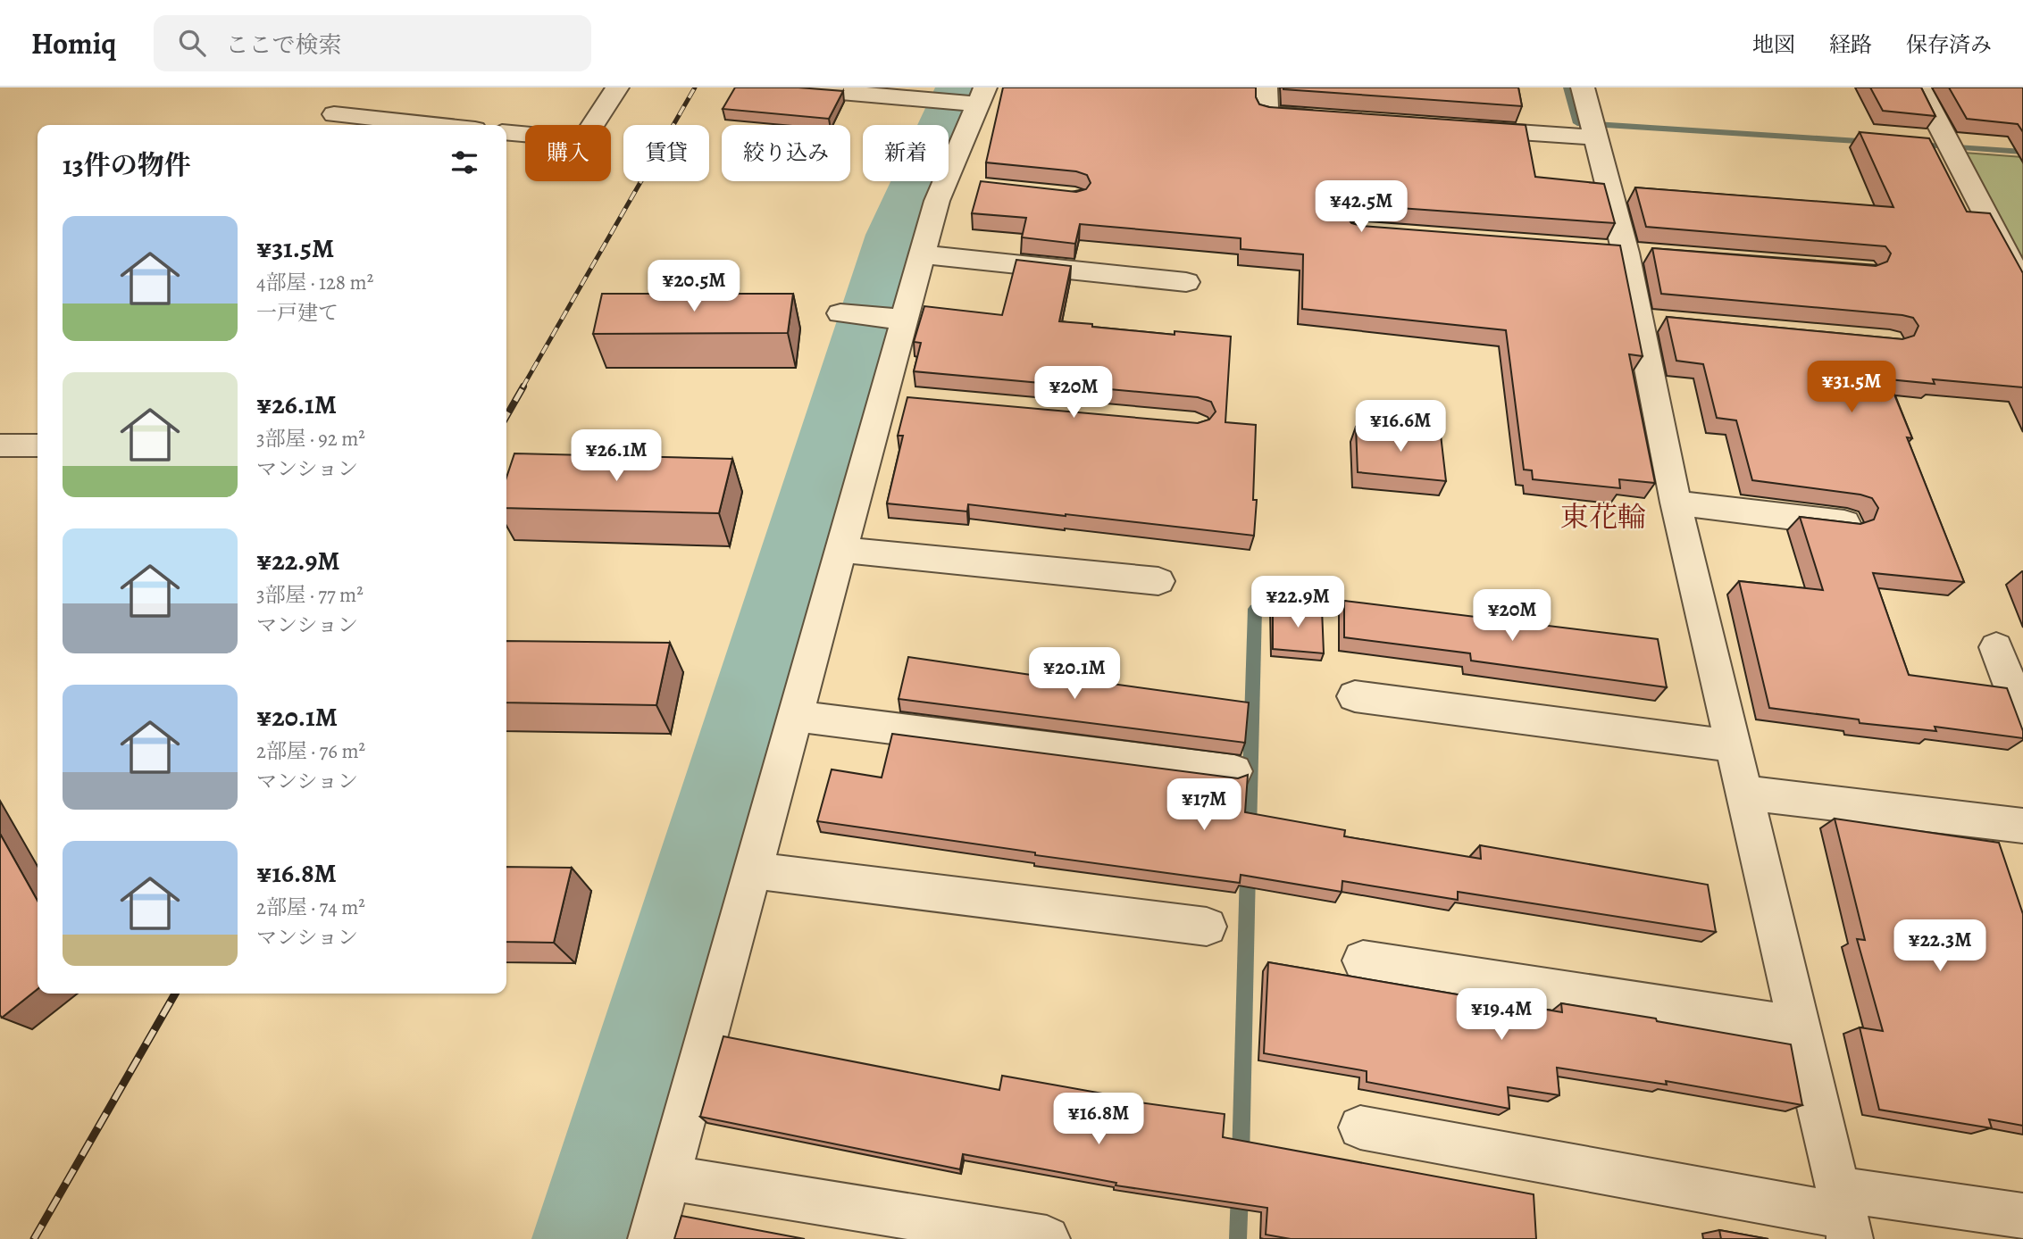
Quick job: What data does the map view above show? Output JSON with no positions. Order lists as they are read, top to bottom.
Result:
{
  "districts": ["東花輪"],
  "page": {
    "header": "Homiq",
    "search": "ここで検索",
    "nav": ["地図", "経路", "保存済み"],
    "chip": [
      "購入",
      "賃貸",
      "絞り込み",
      "新着"
    ],
    "heading": "13件の物件",
    "price": [
      "¥42.5M",
      "¥20.5M",
      "¥31.5M",
      "¥20M",
      "¥16.6M",
      "¥26.1M",
      "¥22.9M",
      "¥20M",
      "¥20.1M",
      "¥17M",
      "¥22.3M",
      "¥19.4M",
      "¥16.8M"
    ],
    "list": [
      {
        "name": "¥31.5M",
        "note": "4部屋 · 128 m² · 一戸建て"
      },
      {
        "name": "¥26.1M",
        "note": "3部屋 · 92 m² · マンション"
      },
      {
        "name": "¥22.9M",
        "note": "3部屋 · 77 m² · マンション"
      },
      {
        "name": "¥20.1M",
        "note": "2部屋 · 76 m² · マンション"
      },
      {
        "name": "¥16.8M",
        "note": "2部屋 · 74 m² · マンション"
      }
    ]
  }
}
